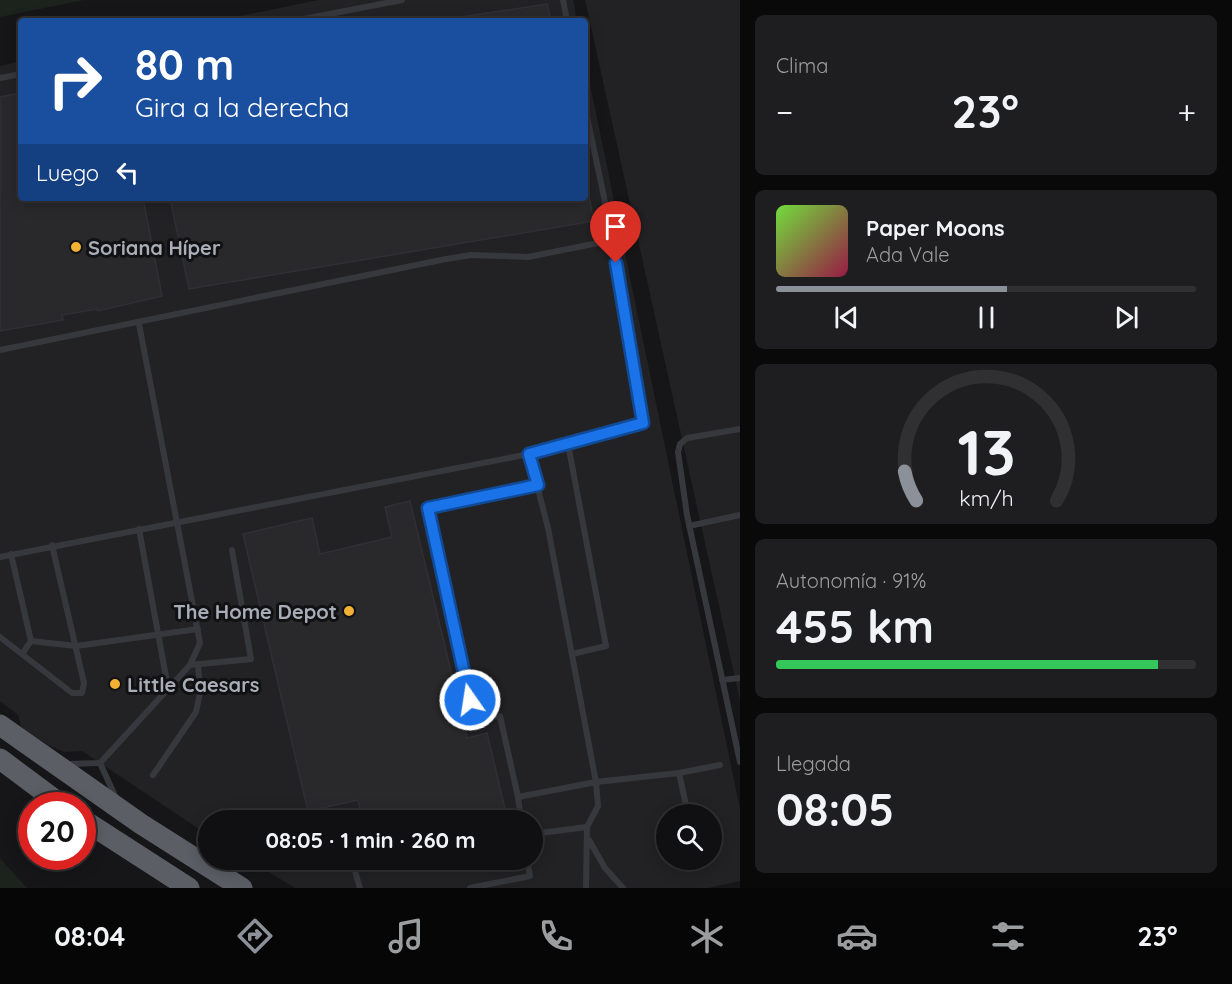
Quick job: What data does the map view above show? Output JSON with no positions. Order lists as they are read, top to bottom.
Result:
{
  "places": ["Soriana Híper", "The Home Depot", "Little Caesars"],
  "page": {
    "tile": [
      "Clima",
      ["Autonomía · 91%", "455 km"],
      ["Llegada", "08:05"]
    ],
    "turn": ["80 m", "Gira a la derecha"],
    "heat": ["−", "23°", "+"],
    "then": "Luego",
    "song": ["Paper Moons", "Ada Vale"],
    "limit": "20",
    "trip": "08:05 · 1 min · 260 m",
    "tabs": ["08:04", "23°"],
    "gauge": ["13", "km/h"]
  }
}
